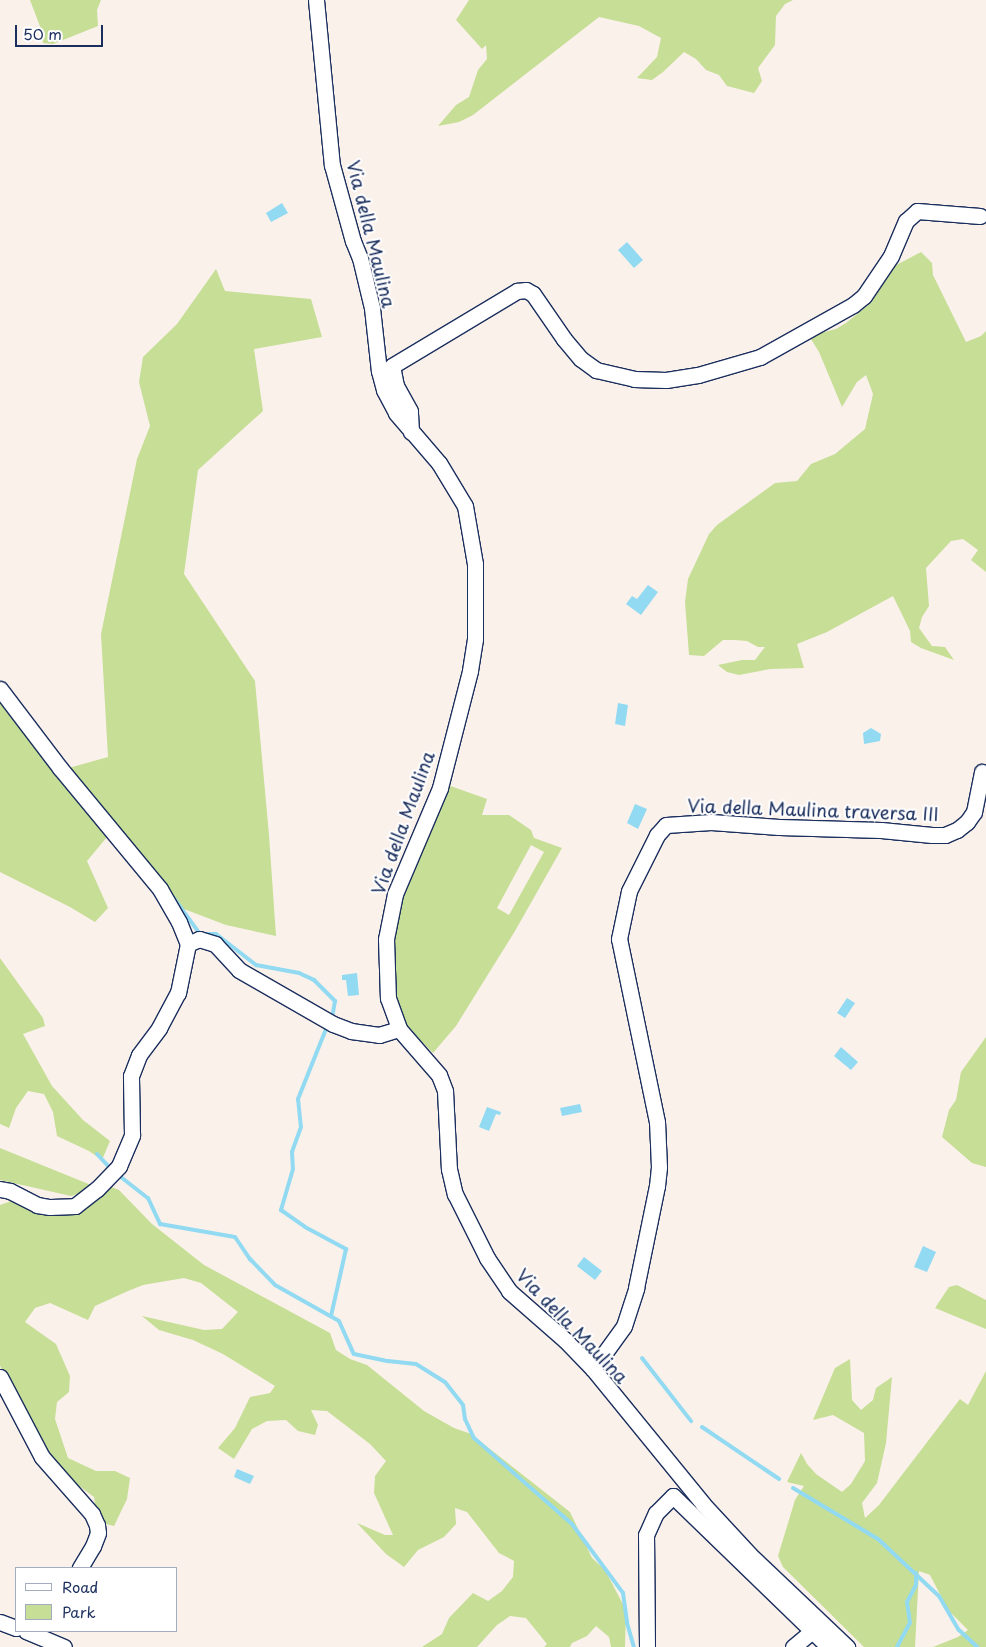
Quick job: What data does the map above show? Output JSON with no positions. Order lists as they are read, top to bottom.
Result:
{
  "streets": {
    "street": ["Via della Maulina", "Via della Maulina traversa III"]
  },
  "crossings": [
    ["Via della Maulina", "Via della Maulina traversa III"]
  ],
  "legend": ["Road", "Park"],
  "scale_bar": "50 m"
}
